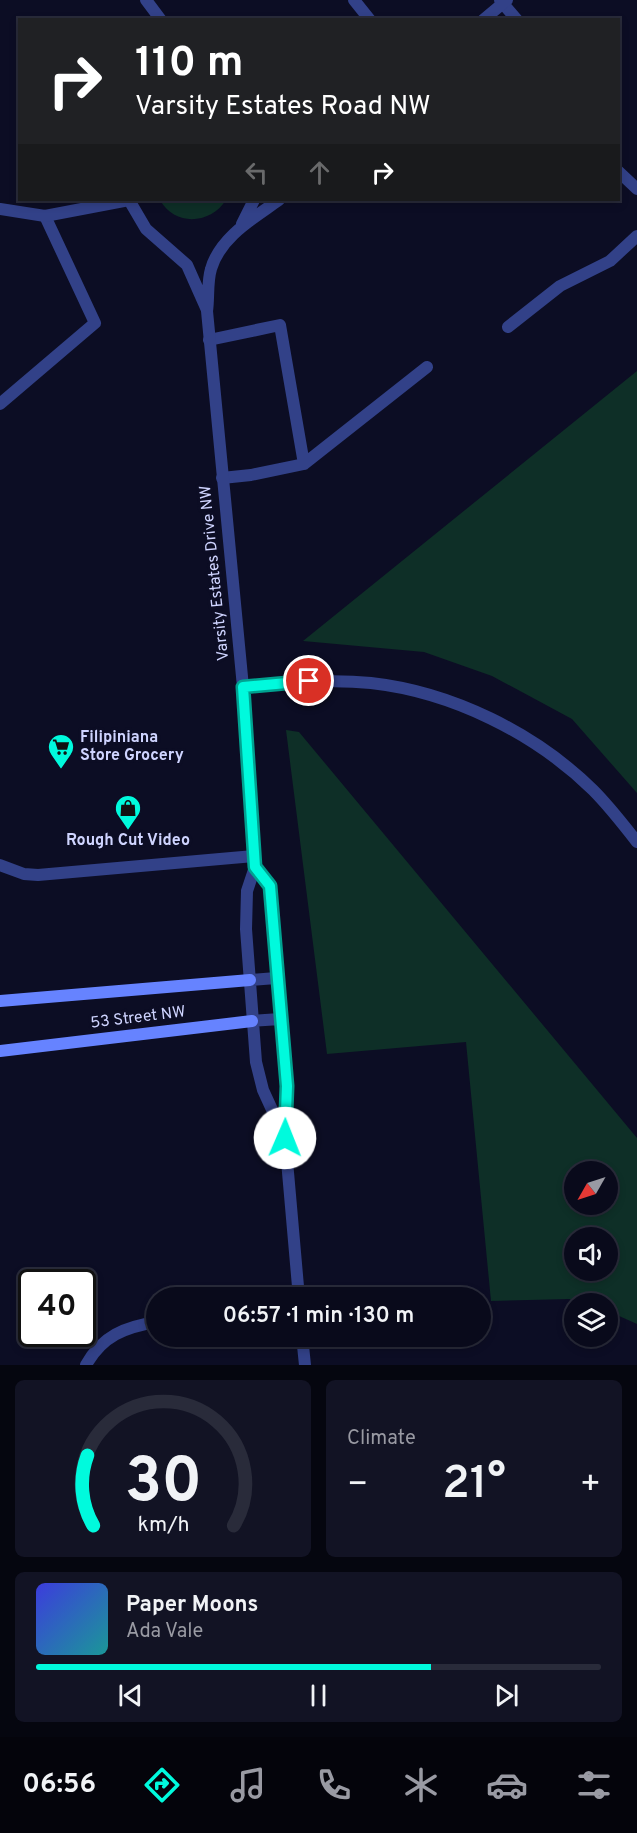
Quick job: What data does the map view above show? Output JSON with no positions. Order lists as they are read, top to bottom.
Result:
{
  "streets": {
    "main road": ["53 Street NW"],
    "street": ["Varsity Estates Drive NW"]
  },
  "crossings": [
    ["Varsity Estates Drive NW", "53 Street NW"]
  ],
  "places": {
    "supermarket": ["Filipiniana Store Grocery"],
    "shop": ["Rough Cut Video"]
  },
  "north": "bottom left",
  "page": {
    "turn": ["110 m", "Varsity Estates Road NW"],
    "limit": "40",
    "trip": "06:57 · 1 min · 130 m",
    "tile": "Climate",
    "heat": ["−", "21°", "+"],
    "song": ["Paper Moons", "Ada Vale"],
    "tabs": "06:56",
    "gauge": ["30", "km/h"]
  }
}
